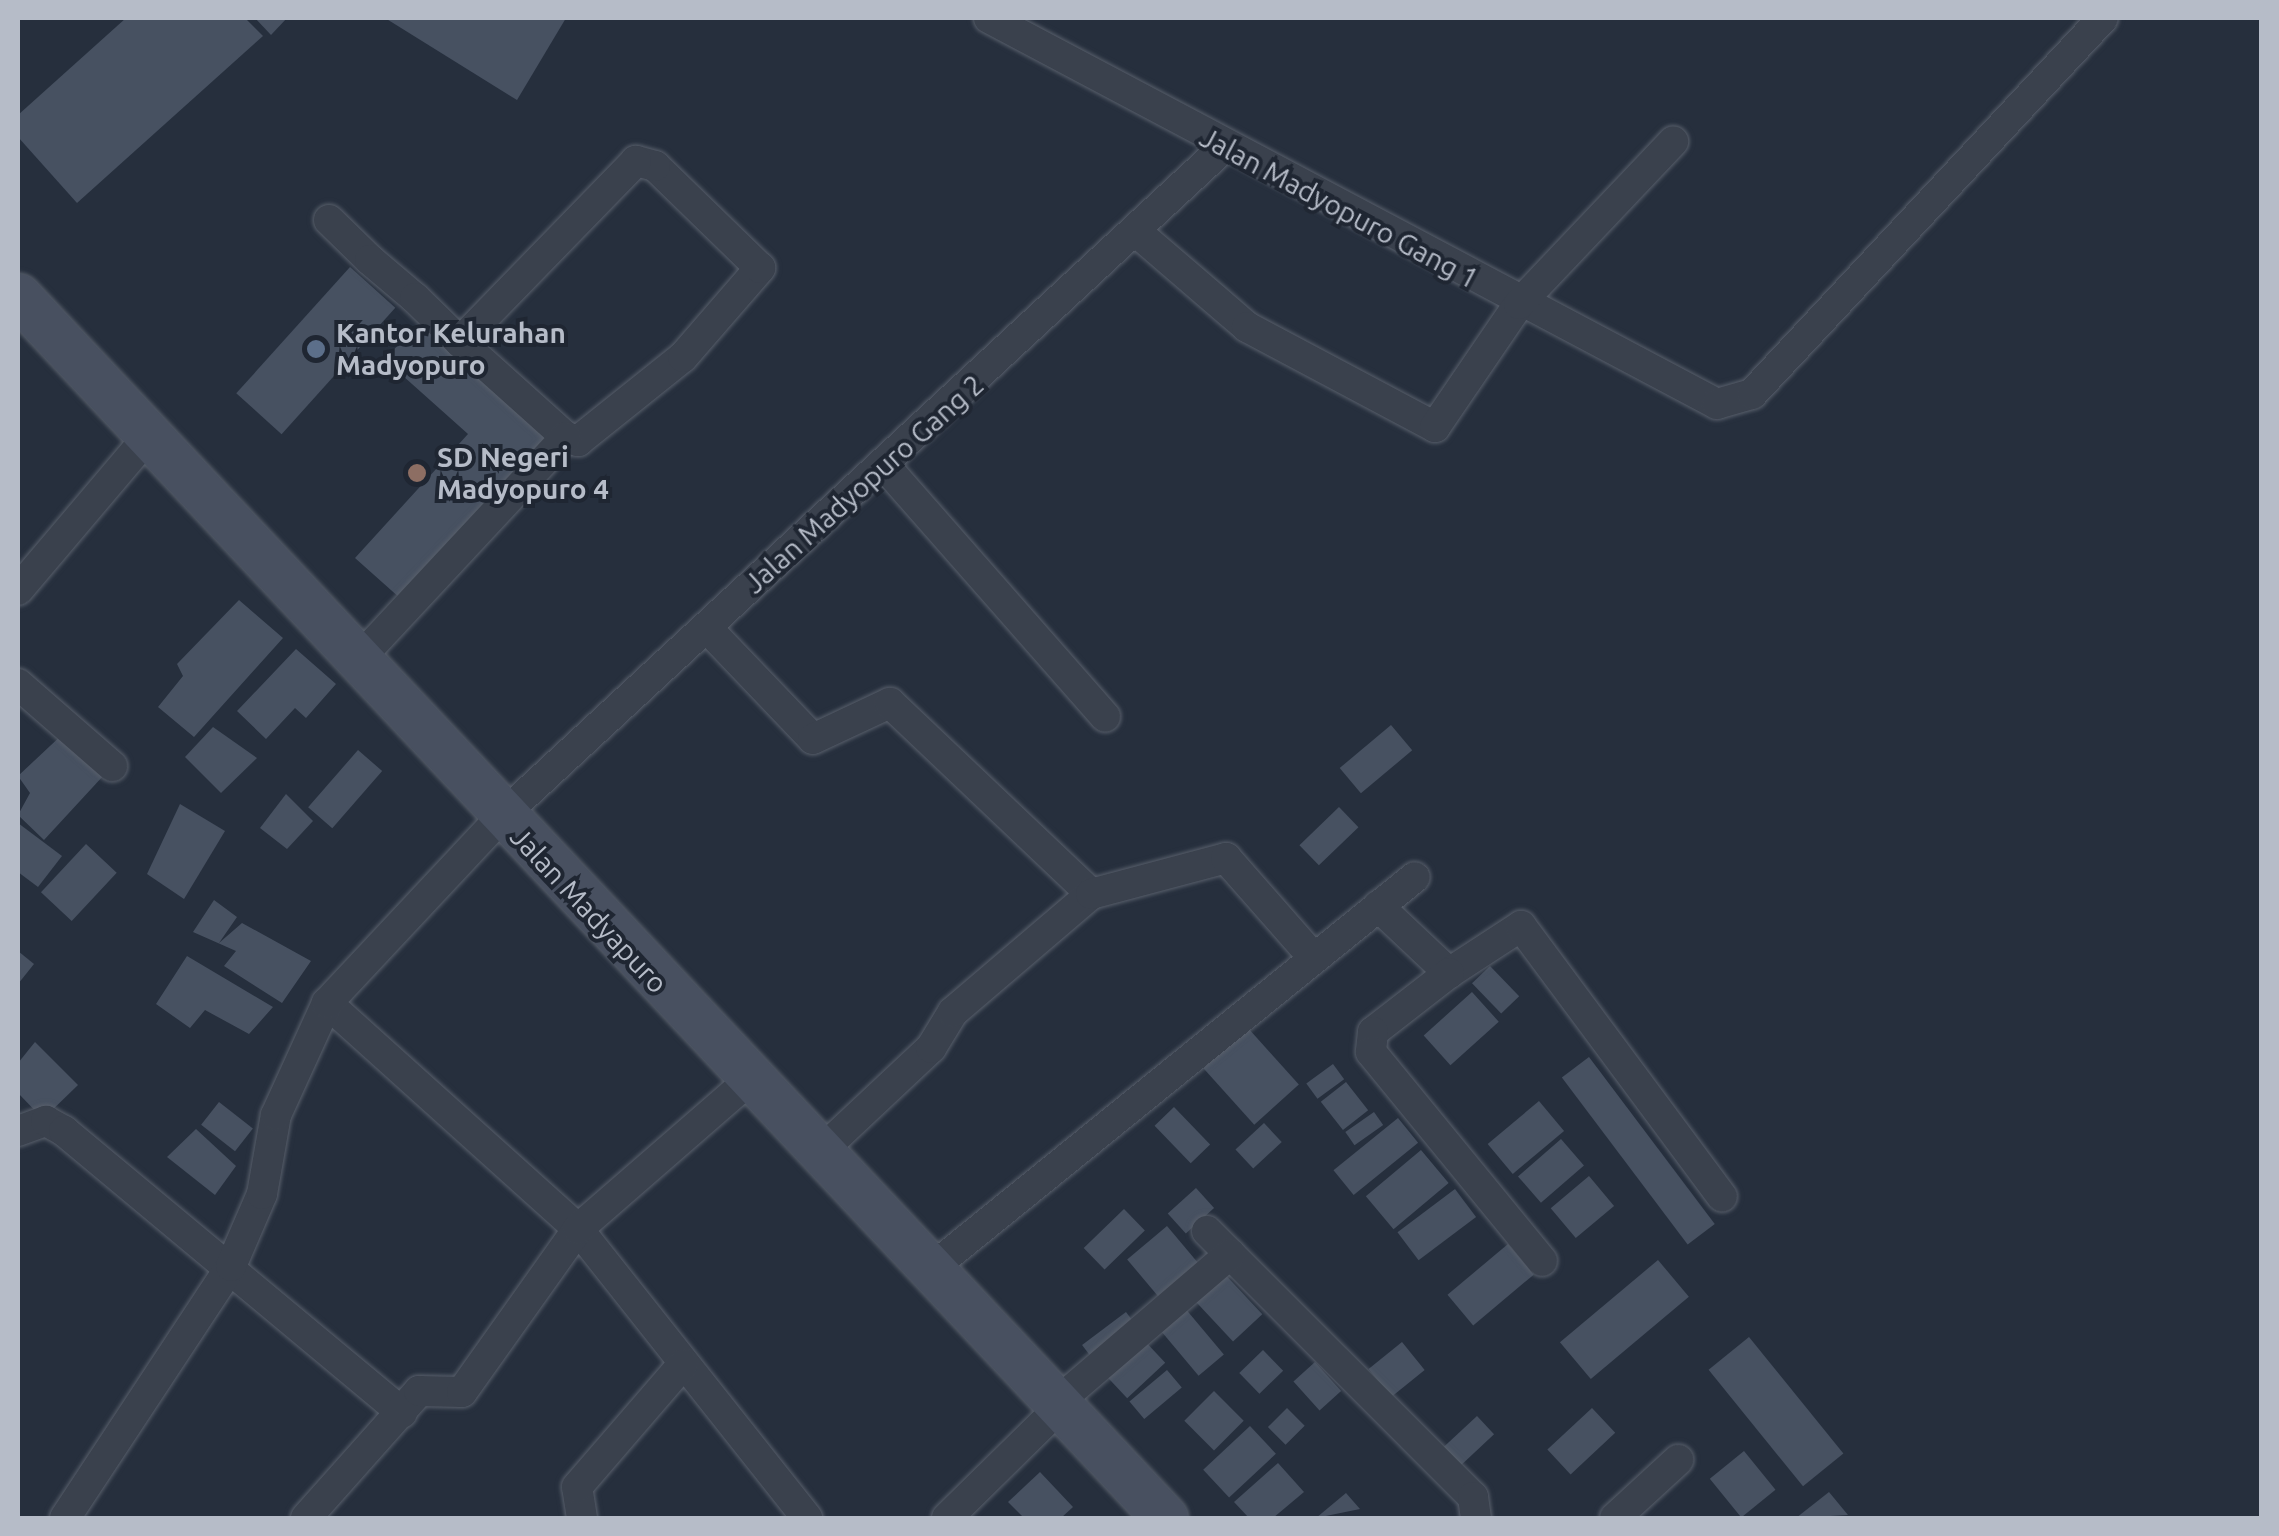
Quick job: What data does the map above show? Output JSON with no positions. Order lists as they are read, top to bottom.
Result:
{
  "streets": {
    "main road": ["Jalan Madyapuro"],
    "street": ["Jalan Madyopuro Gang 1", "Jalan Madyopuro Gang 2"]
  },
  "crossings": [
    ["Jalan Madyopuro Gang 1", "Jalan Madyopuro Gang 2"],
    ["Jalan Madyopuro Gang 2", "Jalan Madyapuro"]
  ],
  "places": ["Kantor Kelurahan Madyopuro", "SD Negeri Madyopuro 4"]
}
